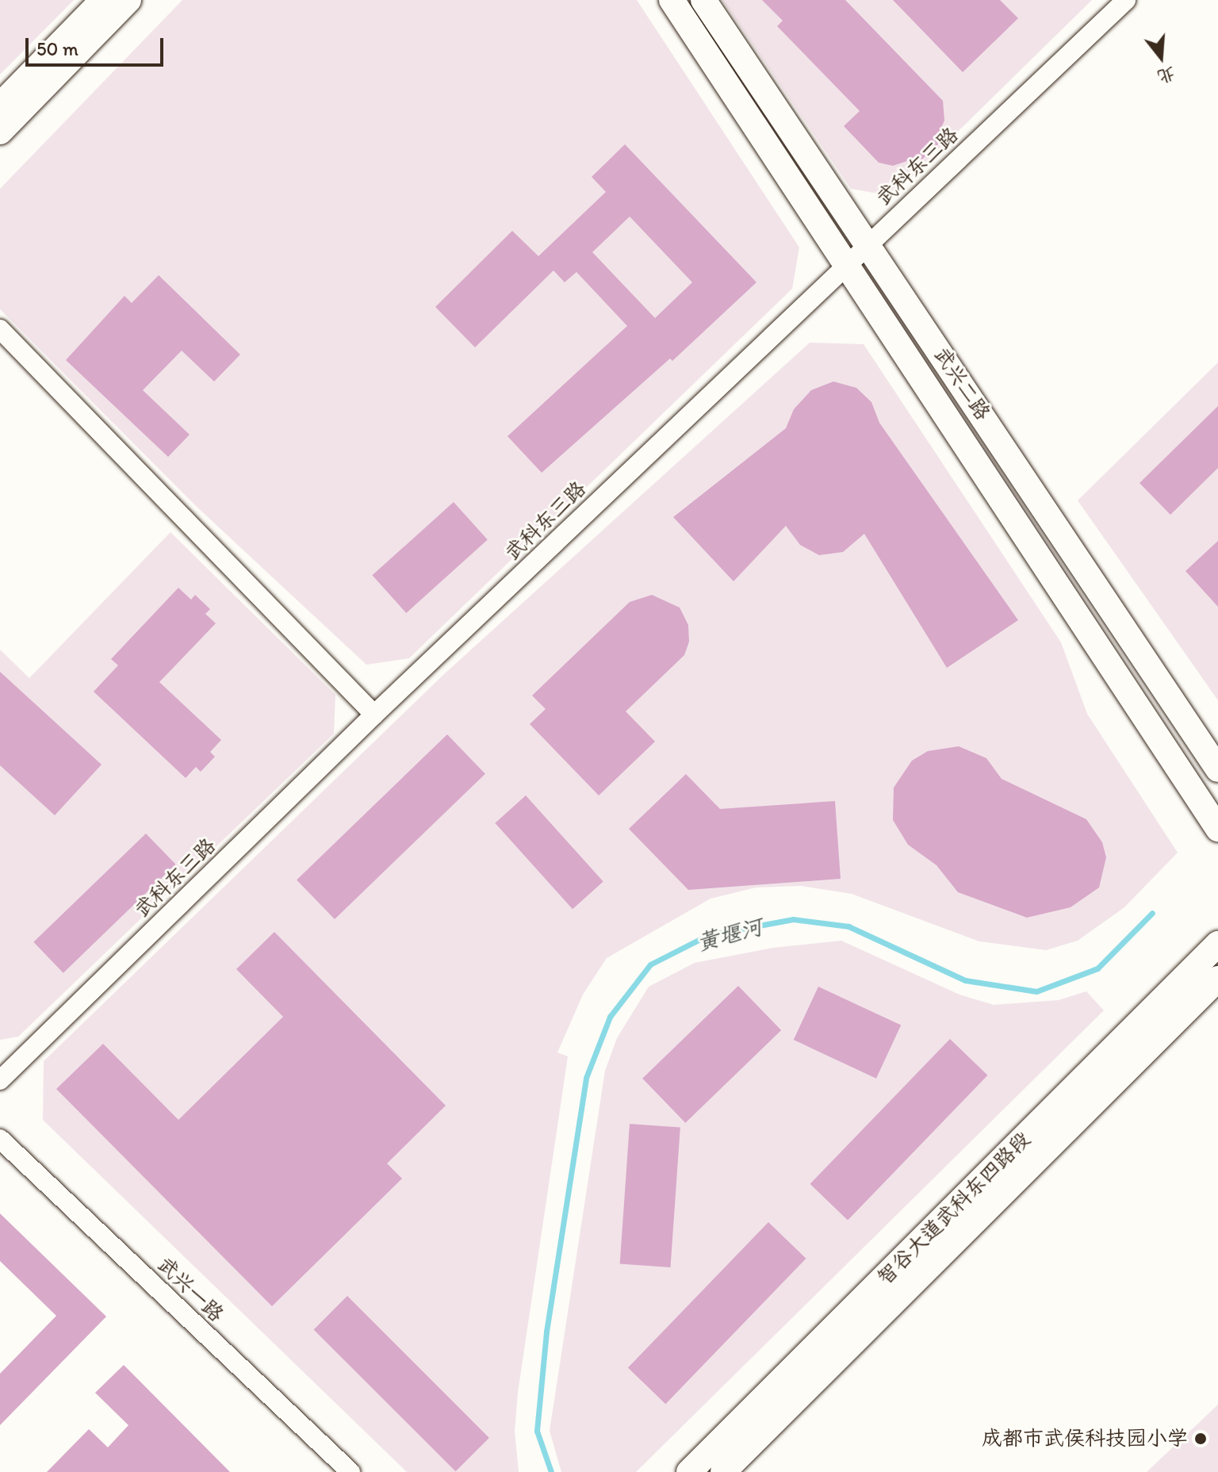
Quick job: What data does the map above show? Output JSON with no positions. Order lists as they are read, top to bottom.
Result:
{
  "streets": {
    "street": [
      "武科东三路",
      "武兴二路",
      "智谷大道武科东四路段",
      "武兴一路"
    ]
  },
  "crossings": [
    ["武科东三路", "武兴二路"]
  ],
  "water": ["黄堰河"],
  "places": ["成都市武侯科技园小学"],
  "scale_bar": "50 m",
  "north": "bottom"
}
